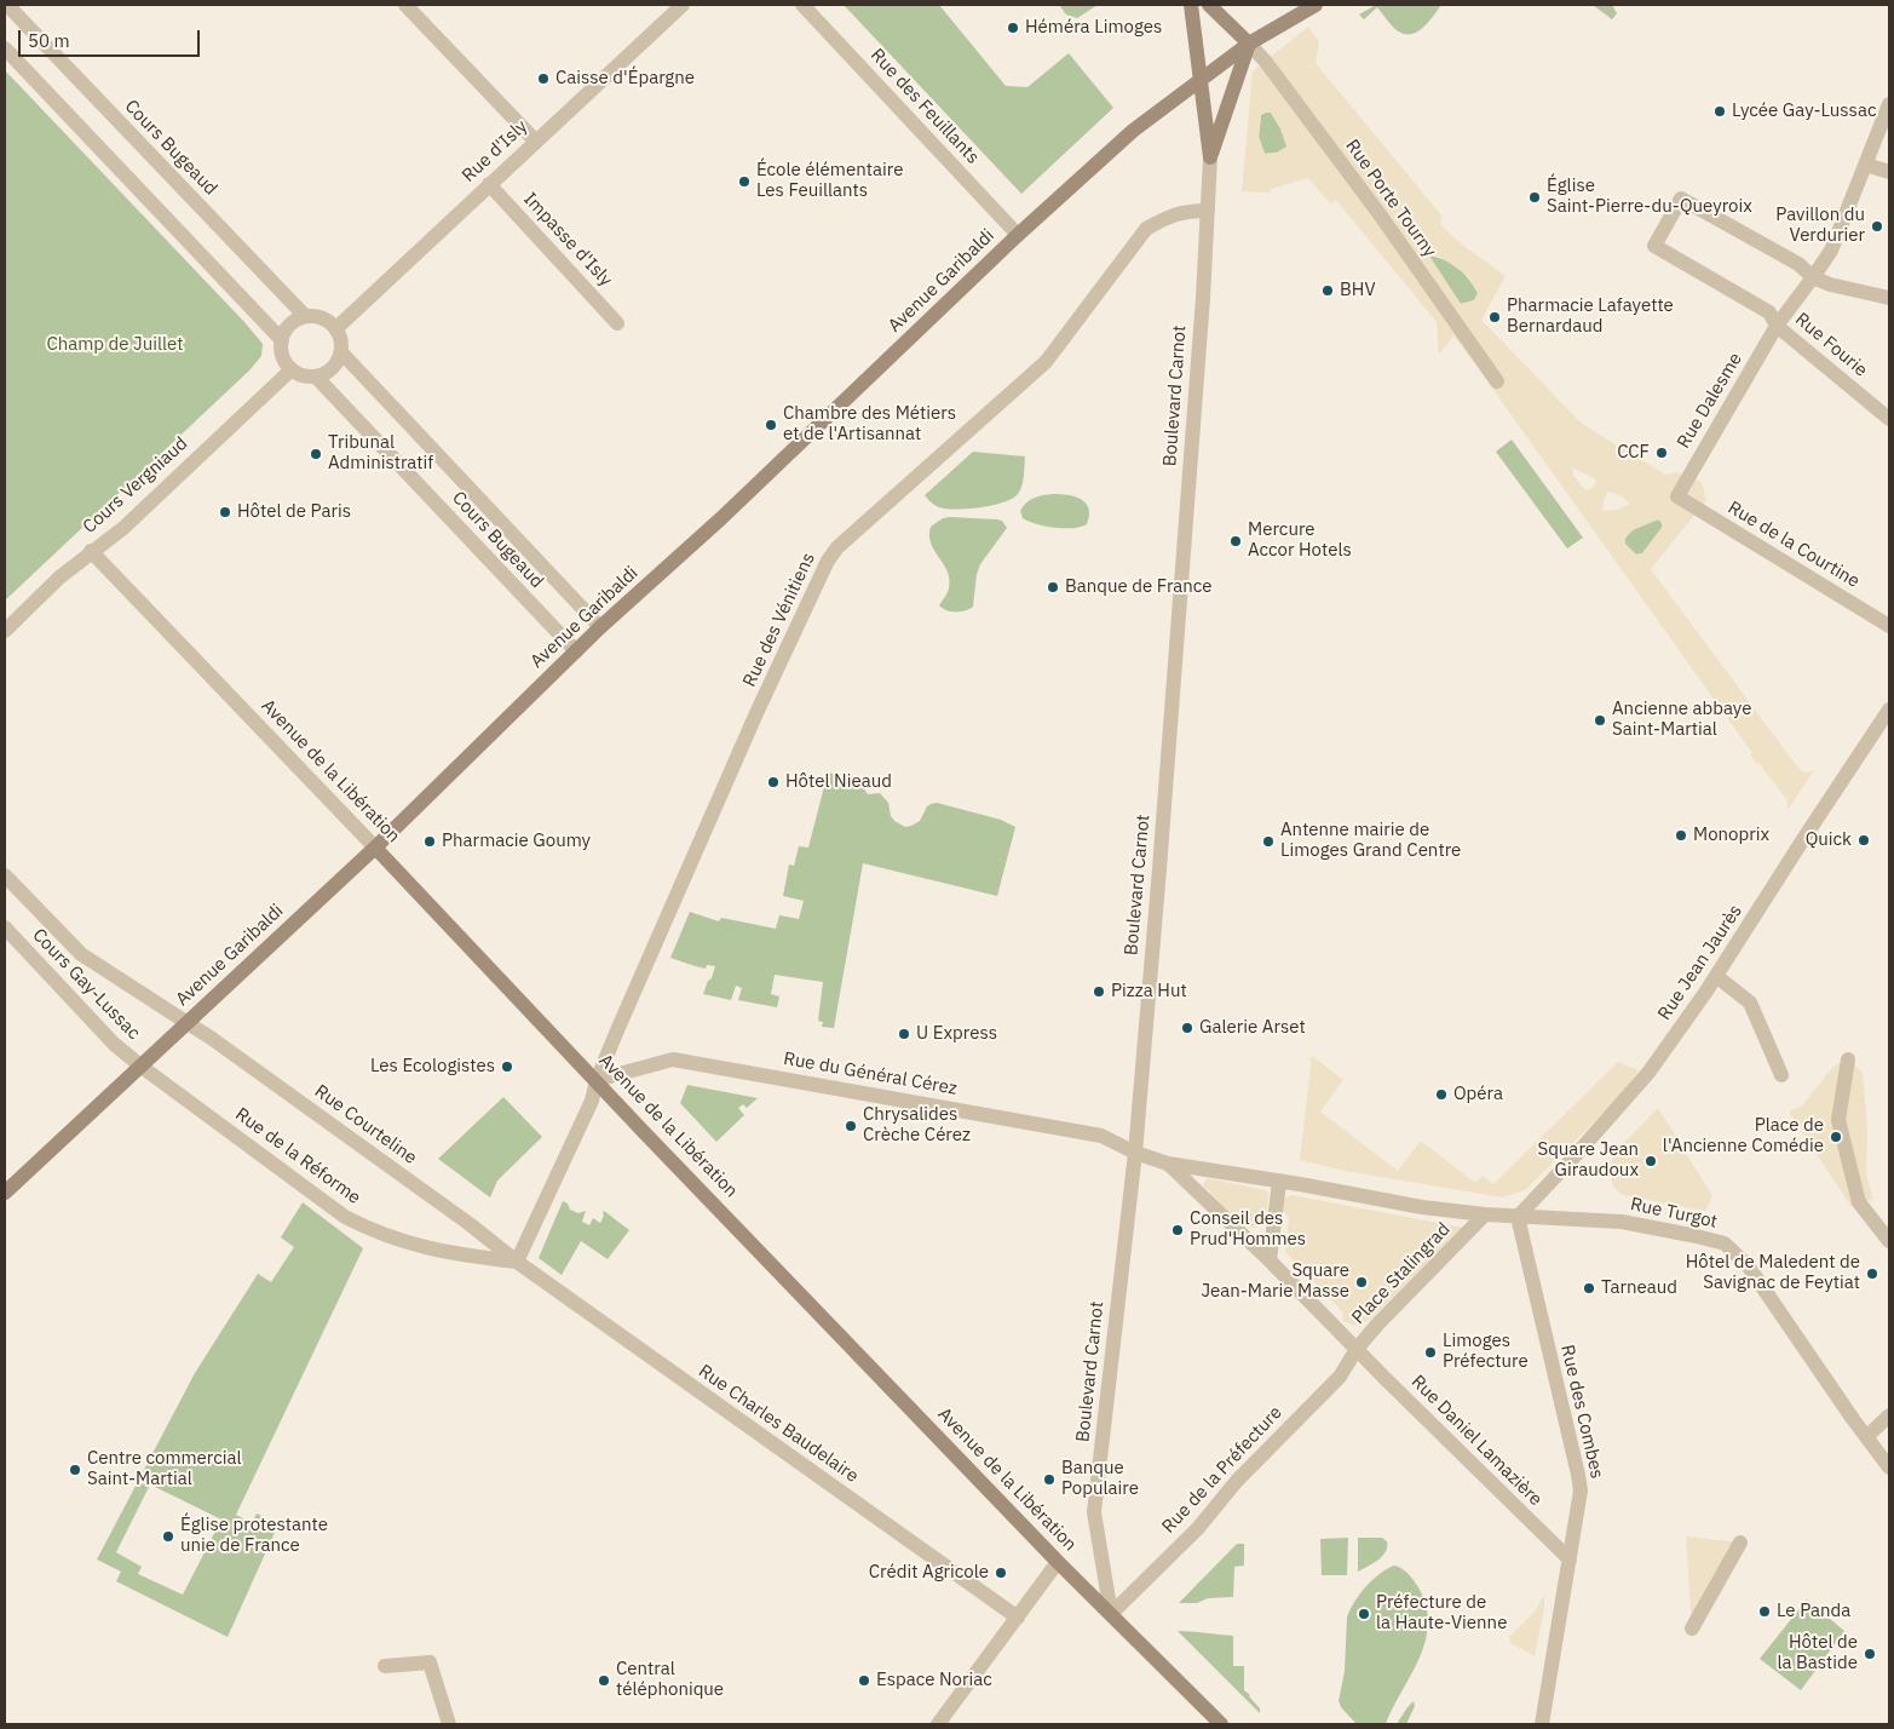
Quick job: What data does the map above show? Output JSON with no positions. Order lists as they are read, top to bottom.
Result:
{
  "streets": {
    "main road": ["Avenue Garibaldi", "Avenue de la Libération"],
    "street": [
      "Rue des Feuillants",
      "Cours Bugeaud",
      "Rue d'Isly",
      "Rue Porte Tourny",
      "Impasse d'Isly",
      "Rue Fourie",
      "Boulevard Carnot",
      "Rue Dalesme",
      "Cours Vergniaud",
      "Rue de la Courtine",
      "Rue des Vénitiens",
      "Rue Jean Jaurès",
      "Cours Gay-Lussac",
      "Rue du Général Cérez",
      "Rue Courteline",
      "Rue de la Réforme",
      "Rue Turgot",
      "Place Stalingrad",
      "Rue des Combes",
      "Rue Charles Baudelaire",
      "Rue Daniel Lamazière",
      "Rue de la Préfecture"
    ]
  },
  "crossings": [
    ["Rue des Feuillants", "Avenue Garibaldi"],
    ["Cours Bugeaud", "Rue d'Isly"],
    ["Cours Bugeaud", "Avenue Garibaldi"],
    ["Cours Bugeaud", "Cours Vergniaud"],
    ["Rue d'Isly", "Impasse d'Isly"],
    ["Rue d'Isly", "Cours Vergniaud"],
    ["Rue Porte Tourny", "Avenue Garibaldi"],
    ["Avenue Garibaldi", "Avenue de la Libération"],
    ["Avenue Garibaldi", "Cours Gay-Lussac"],
    ["Avenue Garibaldi", "Rue Courteline"],
    ["Avenue Garibaldi", "Rue de la Réforme"],
    ["Rue Fourie", "Rue Dalesme"],
    ["Boulevard Carnot", "Rue des Vénitiens"],
    ["Boulevard Carnot", "Avenue de la Libération"],
    ["Boulevard Carnot", "Rue du Général Cérez"],
    ["Boulevard Carnot", "Place Stalingrad"],
    ["Boulevard Carnot", "Rue de la Préfecture"],
    ["Rue Dalesme", "Rue de la Courtine"],
    ["Cours Vergniaud", "Avenue de la Libération"],
    ["Rue des Vénitiens", "Avenue de la Libération"],
    ["Rue des Vénitiens", "Rue du Général Cérez"],
    ["Rue des Vénitiens", "Rue Courteline"],
    ["Rue des Vénitiens", "Rue de la Réforme"],
    ["Rue des Vénitiens", "Rue Charles Baudelaire"],
    ["Avenue de la Libération", "Rue du Général Cérez"],
    ["Avenue de la Libération", "Rue de la Préfecture"],
    ["Rue Jean Jaurès", "Rue Turgot"],
    ["Rue Jean Jaurès", "Place Stalingrad"],
    ["Rue Jean Jaurès", "Rue des Combes"],
    ["Cours Gay-Lussac", "Rue Courteline"],
    ["Cours Gay-Lussac", "Rue de la Réforme"],
    ["Rue du Général Cérez", "Place Stalingrad"],
    ["Rue Courteline", "Rue de la Réforme"],
    ["Rue Courteline", "Rue Charles Baudelaire"],
    ["Rue de la Réforme", "Rue Charles Baudelaire"],
    ["Rue Turgot", "Place Stalingrad"],
    ["Rue Turgot", "Rue des Combes"],
    ["Place Stalingrad", "Rue des Combes"],
    ["Place Stalingrad", "Rue Daniel Lamazière"],
    ["Place Stalingrad", "Rue de la Préfecture"],
    ["Rue des Combes", "Rue Daniel Lamazière"],
    ["Rue Daniel Lamazière", "Rue de la Préfecture"]
  ],
  "parks": ["Champ de Juillet"],
  "places": [
    "Héméra Limoges",
    "Caisse d'Épargne",
    "Lycée Gay-Lussac",
    "École élémentaire Les Feuillants",
    "Église Saint-Pierre-du-Queyroix",
    "Pavillon du Verdurier",
    "BHV",
    "Pharmacie Lafayette Bernardaud",
    "Chambre des Métiers et de l'Artisannat",
    "CCF",
    "Tribunal Administratif",
    "Hôtel de Paris",
    "Mercure Accor Hotels",
    "Banque de France",
    "Ancienne abbaye Saint-Martial",
    "Hôtel Nieaud",
    "Monoprix",
    "Quick",
    "Pharmacie Goumy",
    "Antenne mairie de Limoges Grand Centre",
    "Pizza Hut",
    "Galerie Arset",
    "U Express",
    "Les Ecologistes",
    "Opéra",
    "Chrysalides Crèche Cérez",
    "Place de l'Ancienne Comédie",
    "Square Jean Giraudoux",
    "Conseil des Prud'Hommes",
    "Hôtel de Maledent de Savignac de Feytiat",
    "Square Jean-Marie Masse",
    "Tarneaud",
    "Limoges Préfecture",
    "Centre commercial Saint-Martial",
    "Banque Populaire",
    "Église protestante unie de France",
    "Crédit Agricole",
    "Le Panda",
    "Préfecture de la Haute-Vienne",
    "Hôtel de la Bastide",
    "Central téléphonique",
    "Espace Noriac"
  ],
  "scale_bar": "50 m"
}
